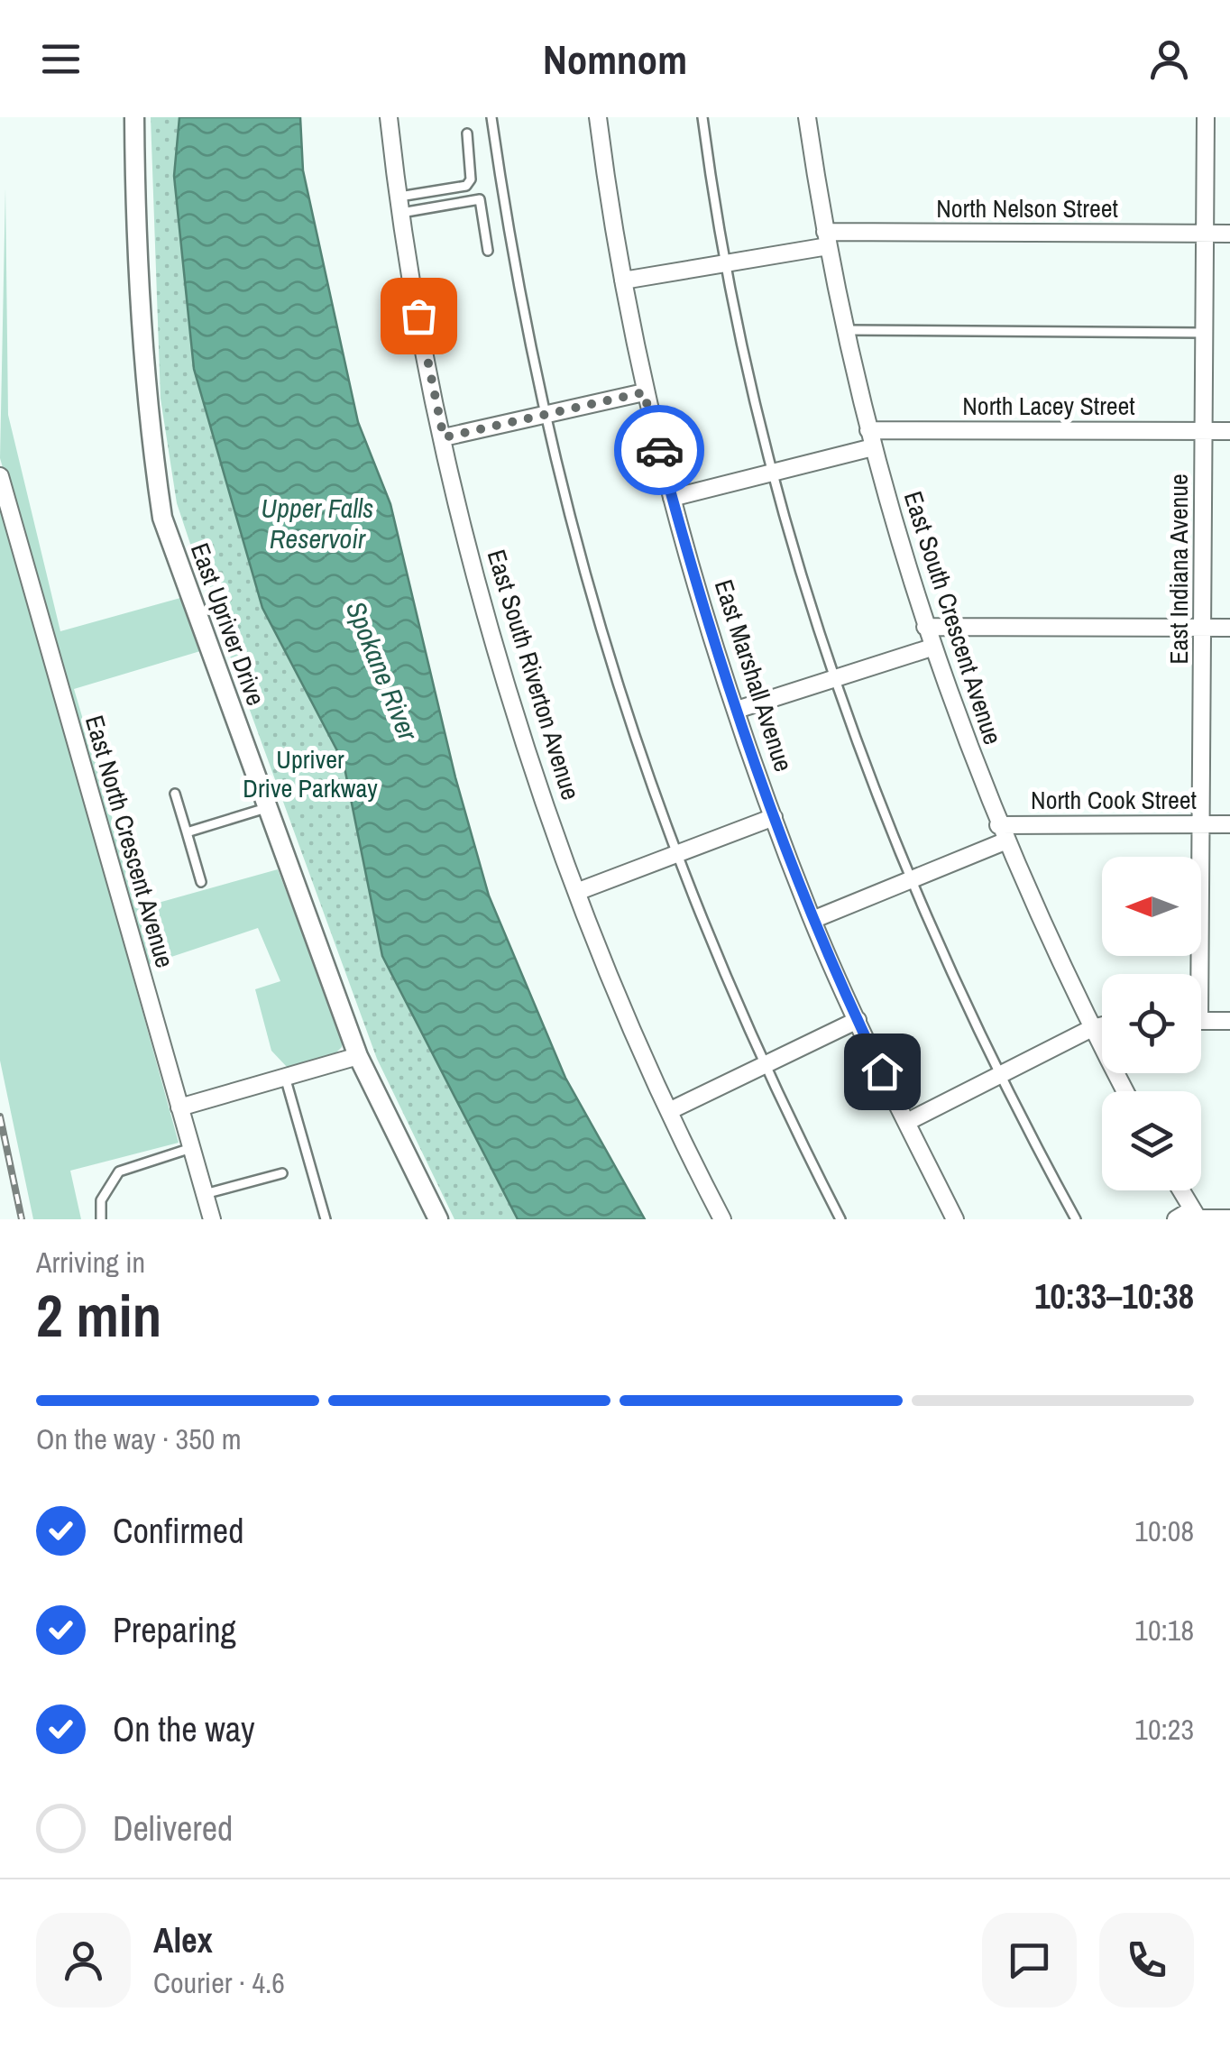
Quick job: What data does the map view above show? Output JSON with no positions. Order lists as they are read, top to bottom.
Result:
{
  "streets": {
    "street": [
      "North Nelson Street",
      "North Lacey Street",
      "East Indiana Avenue",
      "East South Crescent Avenue",
      "East Upriver Drive",
      "East South Riverton Avenue",
      "East Marshall Avenue",
      "North Cook Street",
      "East North Crescent Avenue"
    ]
  },
  "crossings": [
    ["North Nelson Street", "East Indiana Avenue"],
    ["North Nelson Street", "East South Crescent Avenue"],
    ["North Nelson Street", "East Marshall Avenue"],
    ["North Lacey Street", "East Indiana Avenue"],
    ["North Lacey Street", "East South Crescent Avenue"],
    ["East Indiana Avenue", "North Cook Street"],
    ["East South Crescent Avenue", "North Cook Street"],
    ["East Marshall Avenue", "North Cook Street"]
  ],
  "water": ["Upper Falls Reservoir", "Spokane River"],
  "parks": ["Upriver Drive Parkway"],
  "north": "left",
  "page": {
    "header": "Nomnom",
    "heading": ["2 min", "Arriving in", "10:33–10:38"],
    "panel": ["Alex", "Courier · 4.6"],
    "bar": "On the way · 350 m",
    "list": [
      ["Confirmed", "10:08"],
      ["Preparing", "10:18"],
      ["On the way", "10:23"],
      "Delivered"
    ]
  }
}
